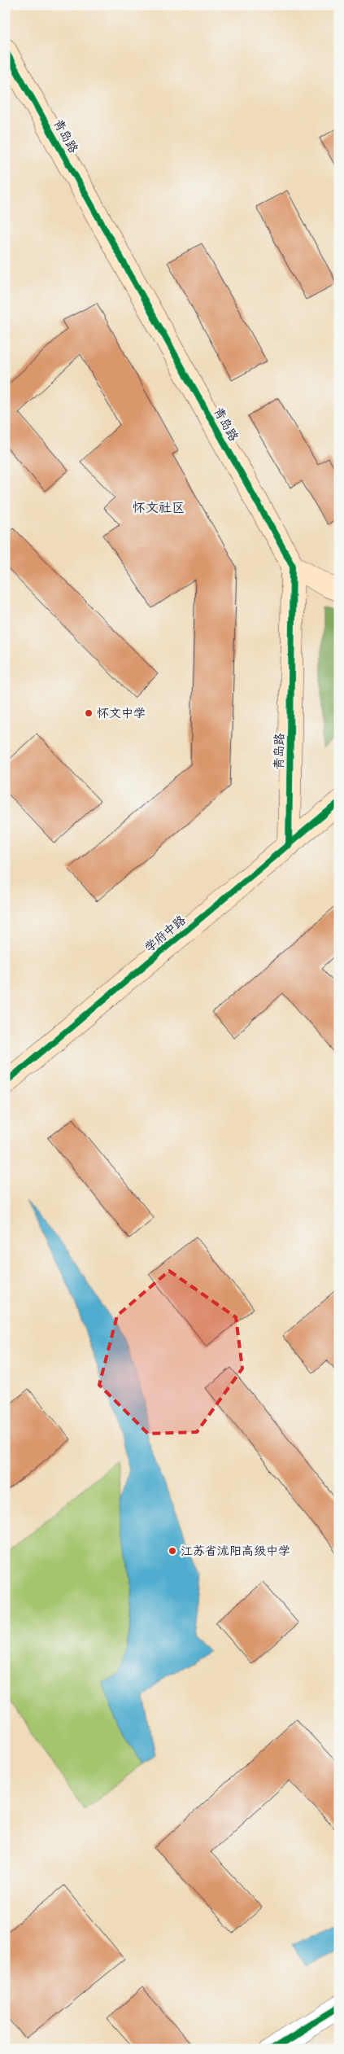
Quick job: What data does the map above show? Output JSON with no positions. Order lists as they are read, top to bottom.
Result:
{
  "streets": {
    "street": ["青岛路", "学府中路"]
  },
  "crossings": [
    ["青岛路", "学府中路"]
  ],
  "districts": ["怀文社区"],
  "places": ["怀文中学", "江苏省沭阳高级中学"]
}
